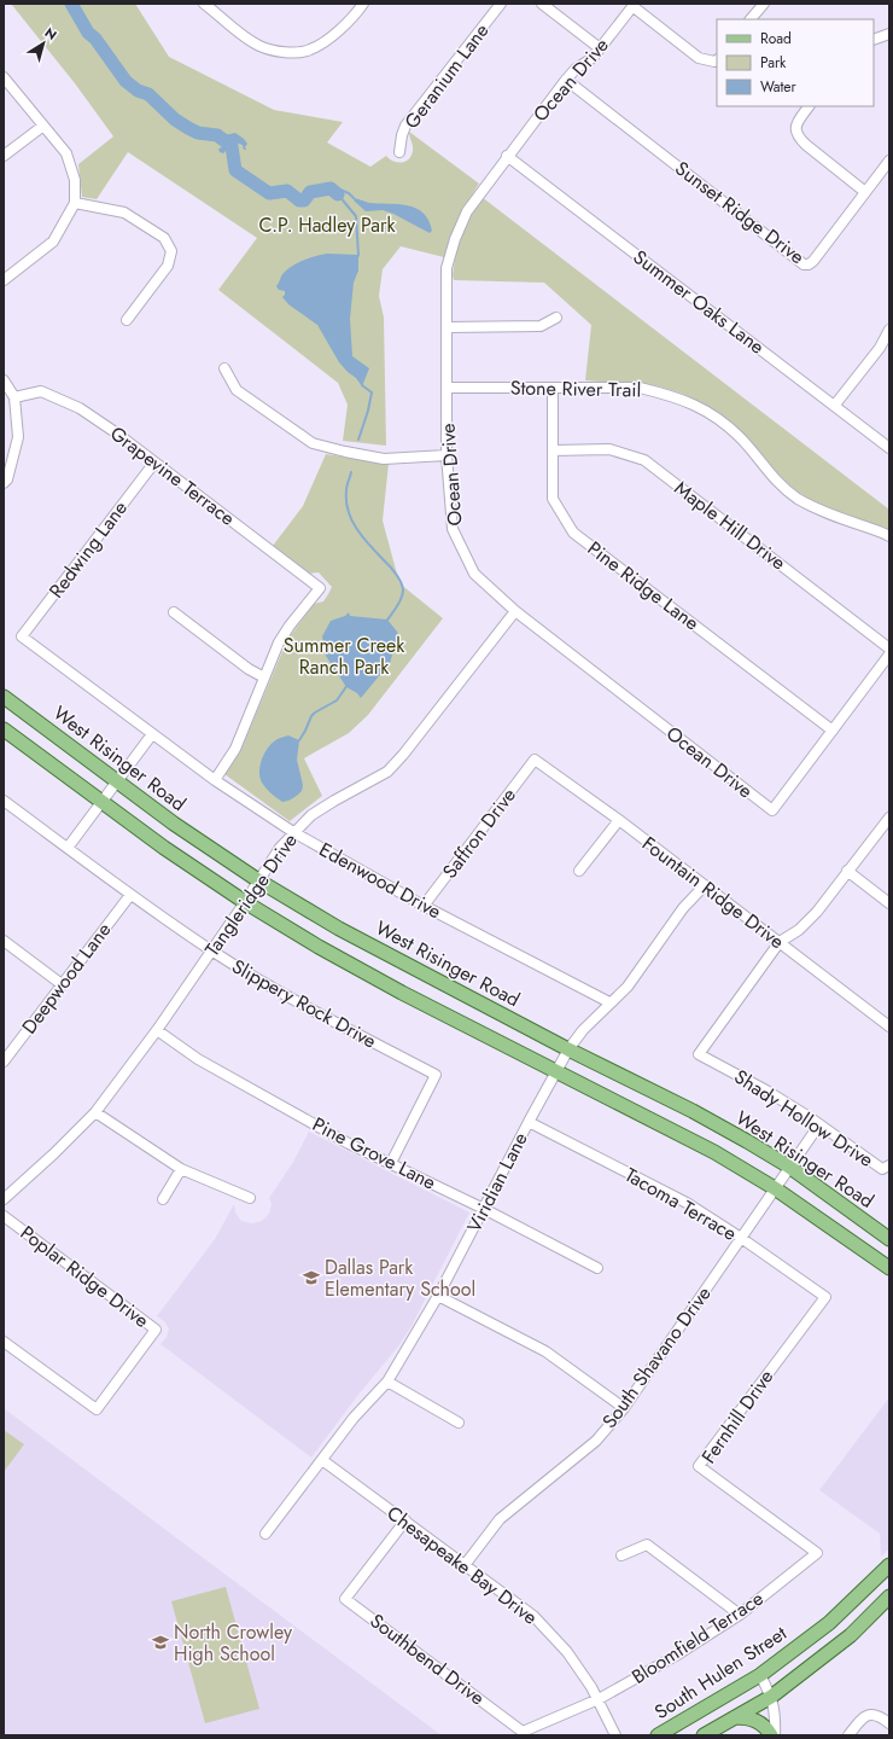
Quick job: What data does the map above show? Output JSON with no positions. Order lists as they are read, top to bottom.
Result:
{
  "streets": {
    "main road": ["West Risinger Road", "South Hulen Street"],
    "street": [
      "Geranium Lane",
      "Ocean Drive",
      "Sunset Ridge Drive",
      "Summer Oaks Lane",
      "Stone River Trail",
      "Grapevine Terrace",
      "Maple Hill Drive",
      "Redwing Lane",
      "Pine Ridge Lane",
      "Saffron Drive",
      "Edenwood Drive",
      "Fountain Ridge Drive",
      "Tangleridge Drive",
      "Deepwood Lane",
      "Slippery Rock Drive",
      "Shady Hollow Drive",
      "Pine Grove Lane",
      "Viridian Lane",
      "Tacoma Terrace",
      "Poplar Ridge Drive",
      "South Shavano Drive",
      "Fernhill Drive",
      "Chesapeake Bay Drive",
      "Bloomfield Terrace",
      "Southbend Drive"
    ]
  },
  "crossings": [
    ["Ocean Drive", "Sunset Ridge Drive"],
    ["Ocean Drive", "Summer Oaks Lane"],
    ["Ocean Drive", "Stone River Trail"],
    ["Ocean Drive", "Pine Ridge Lane"],
    ["Ocean Drive", "Tangleridge Drive"],
    ["Stone River Trail", "Pine Ridge Lane"],
    ["Grapevine Terrace", "Redwing Lane"],
    ["Maple Hill Drive", "Pine Ridge Lane"],
    ["Redwing Lane", "Edenwood Drive"],
    ["West Risinger Road", "Tangleridge Drive"],
    ["West Risinger Road", "Viridian Lane"],
    ["West Risinger Road", "South Shavano Drive"],
    ["Saffron Drive", "Edenwood Drive"],
    ["Saffron Drive", "Fountain Ridge Drive"],
    ["Edenwood Drive", "Tangleridge Drive"],
    ["Edenwood Drive", "Viridian Lane"],
    ["Fountain Ridge Drive", "Shady Hollow Drive"],
    ["Fountain Ridge Drive", "Viridian Lane"],
    ["Tangleridge Drive", "Slippery Rock Drive"],
    ["Tangleridge Drive", "Pine Grove Lane"],
    ["Deepwood Lane", "Slippery Rock Drive"],
    ["Slippery Rock Drive", "Pine Grove Lane"],
    ["Shady Hollow Drive", "South Shavano Drive"],
    ["Pine Grove Lane", "Viridian Lane"],
    ["Viridian Lane", "Tacoma Terrace"],
    ["Viridian Lane", "Chesapeake Bay Drive"],
    ["Tacoma Terrace", "South Shavano Drive"],
    ["Tacoma Terrace", "Fernhill Drive"],
    ["South Shavano Drive", "Chesapeake Bay Drive"],
    ["Fernhill Drive", "Bloomfield Terrace"],
    ["Chesapeake Bay Drive", "Bloomfield Terrace"],
    ["Chesapeake Bay Drive", "Southbend Drive"],
    ["Bloomfield Terrace", "Southbend Drive"]
  ],
  "parks": ["C.P. Hadley Park", "Summer Creek Ranch Park"],
  "places": {
    "school or university": ["Dallas Park Elementary School", "North Crowley High School"]
  },
  "legend": ["Road", "Park", "Water"],
  "north": "top right"
}
